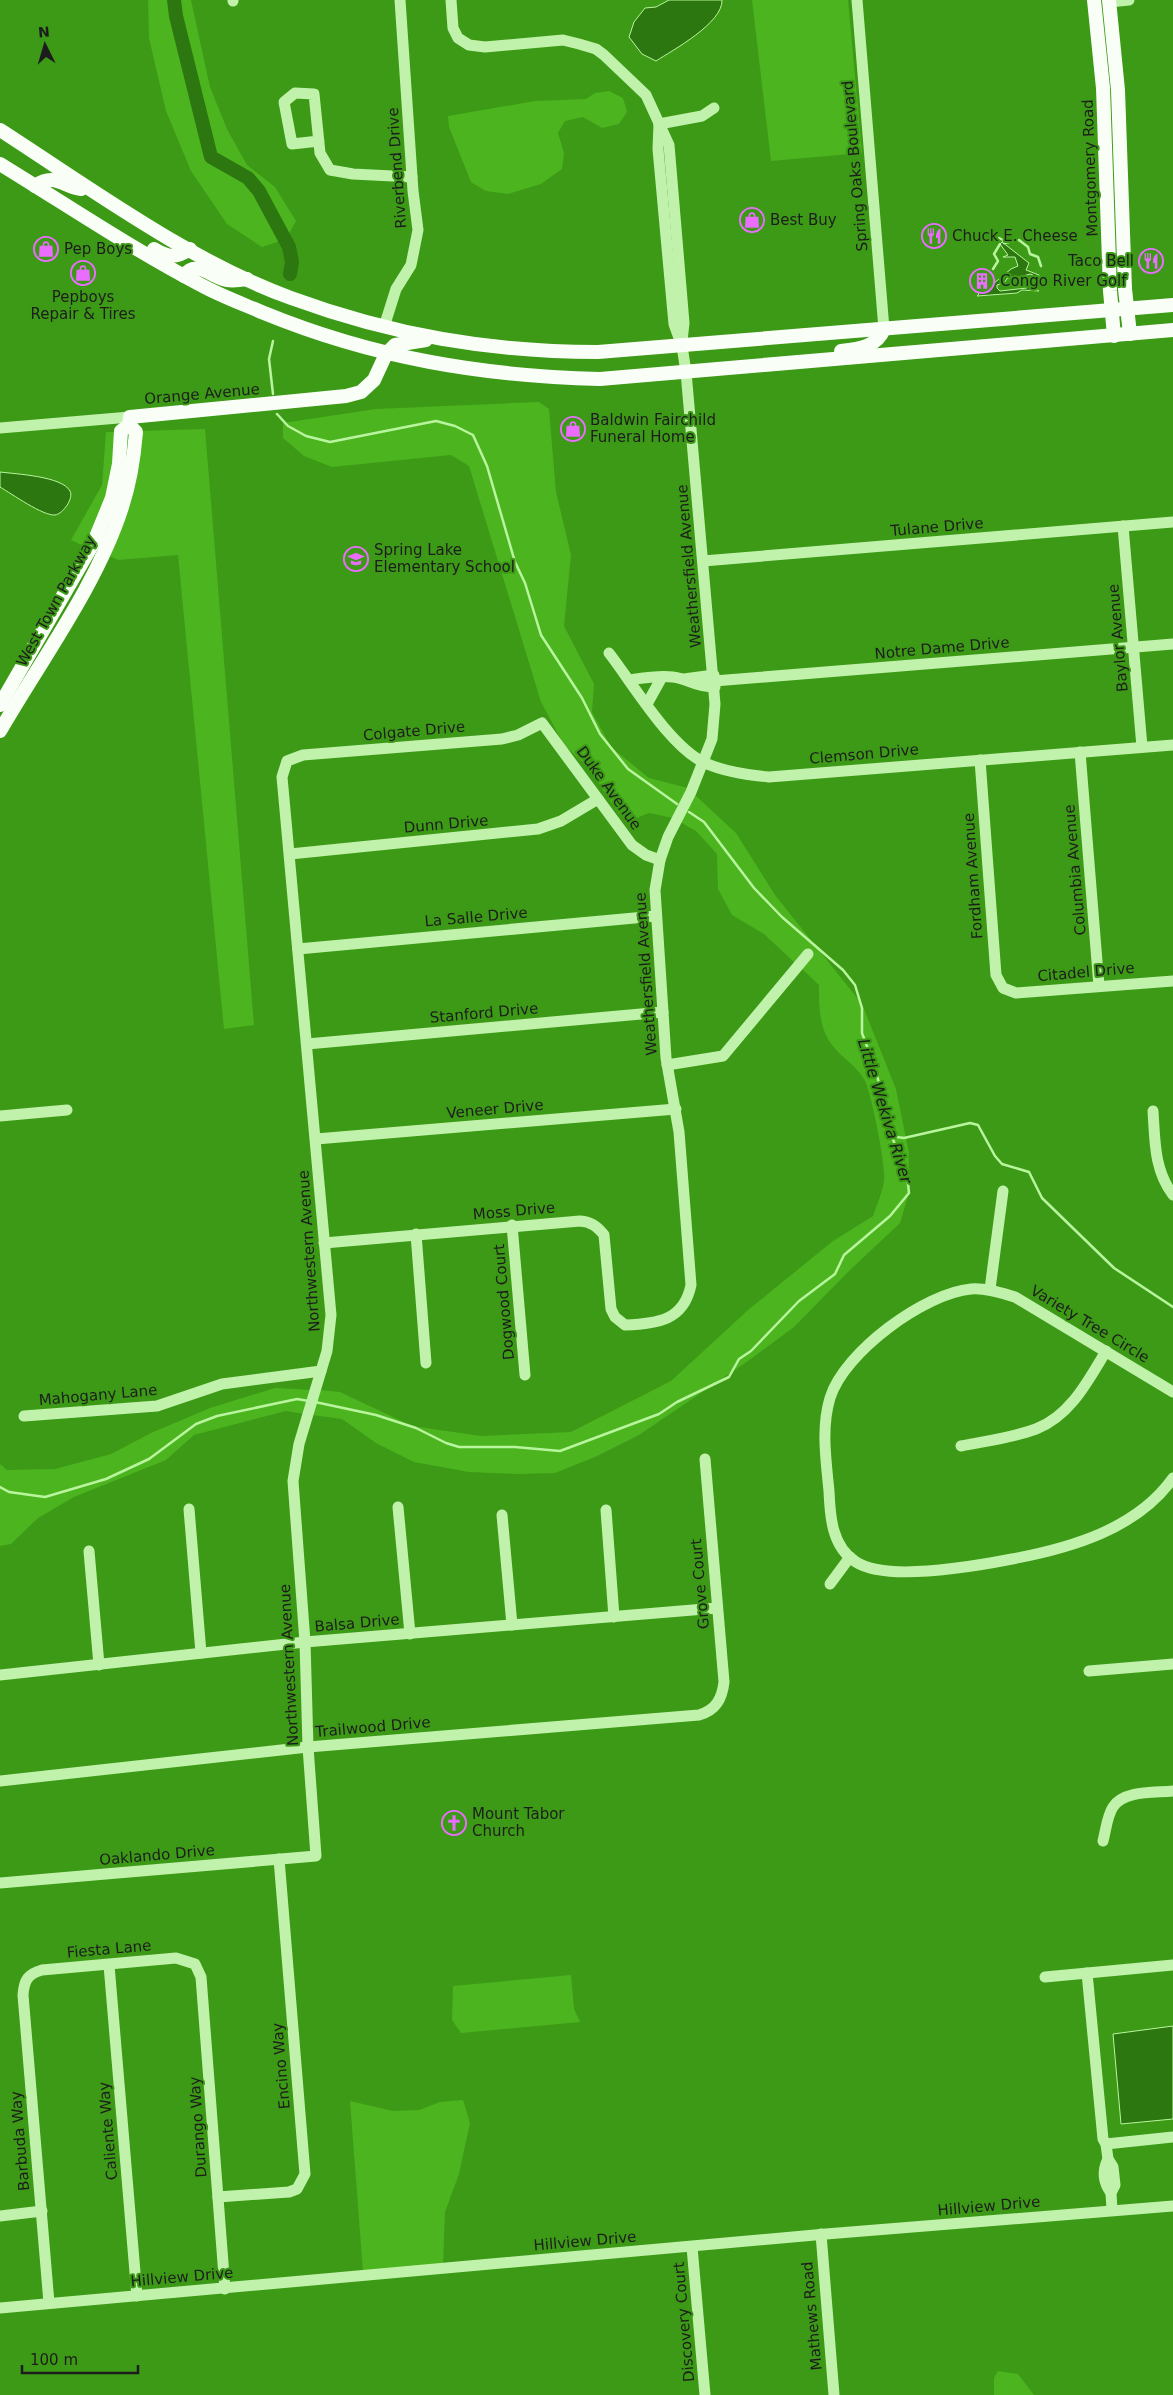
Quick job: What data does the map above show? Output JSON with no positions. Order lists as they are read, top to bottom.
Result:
{
  "streets": {
    "main road": ["Montgomery Road", "Orange Avenue", "West Town Parkway"],
    "street": [
      "Spring Oaks Boulevard",
      "Riverbend Drive",
      "Tulane Drive",
      "Weathersfield Avenue",
      "Baylor Avenue",
      "Notre Dame Drive",
      "Colgate Drive",
      "Clemson Drive",
      "Duke Avenue",
      "Dunn Drive",
      "Columbia Avenue",
      "Fordham Avenue",
      "La Salle Drive",
      "Citadel Drive",
      "Stanford Drive",
      "Veneer Drive",
      "Moss Drive",
      "Northwestern Avenue",
      "Dogwood Court",
      "Variety Tree Circle",
      "Mahogany Lane",
      "Grove Court",
      "Balsa Drive",
      "Trailwood Drive",
      "Oaklando Drive",
      "Fiesta Lane",
      "Encino Way",
      "Durango Way",
      "Caliente Way",
      "Barbuda Way",
      "Hillview Drive",
      "Mathews Road",
      "Discovery Court"
    ]
  },
  "crossings": [
    ["Orange Avenue", "West Town Parkway"],
    ["Tulane Drive", "Weathersfield Avenue"],
    ["Tulane Drive", "Baylor Avenue"],
    ["Weathersfield Avenue", "Notre Dame Drive"],
    ["Weathersfield Avenue", "Clemson Drive"],
    ["Weathersfield Avenue", "Duke Avenue"],
    ["Weathersfield Avenue", "La Salle Drive"],
    ["Weathersfield Avenue", "Stanford Drive"],
    ["Weathersfield Avenue", "Veneer Drive"],
    ["Weathersfield Avenue", "Moss Drive"],
    ["Baylor Avenue", "Notre Dame Drive"],
    ["Baylor Avenue", "Clemson Drive"],
    ["Notre Dame Drive", "Clemson Drive"],
    ["Colgate Drive", "Duke Avenue"],
    ["Colgate Drive", "Northwestern Avenue"],
    ["Clemson Drive", "Columbia Avenue"],
    ["Clemson Drive", "Fordham Avenue"],
    ["Duke Avenue", "Dunn Drive"],
    ["Dunn Drive", "Northwestern Avenue"],
    ["Columbia Avenue", "Citadel Drive"],
    ["Fordham Avenue", "Citadel Drive"],
    ["La Salle Drive", "Northwestern Avenue"],
    ["Stanford Drive", "Northwestern Avenue"],
    ["Veneer Drive", "Northwestern Avenue"],
    ["Moss Drive", "Northwestern Avenue"],
    ["Moss Drive", "Dogwood Court"],
    ["Northwestern Avenue", "Mahogany Lane"],
    ["Northwestern Avenue", "Balsa Drive"],
    ["Northwestern Avenue", "Trailwood Drive"],
    ["Northwestern Avenue", "Oaklando Drive"],
    ["Grove Court", "Balsa Drive"],
    ["Grove Court", "Trailwood Drive"],
    ["Oaklando Drive", "Encino Way"],
    ["Fiesta Lane", "Durango Way"],
    ["Fiesta Lane", "Caliente Way"],
    ["Fiesta Lane", "Barbuda Way"],
    ["Encino Way", "Durango Way"],
    ["Durango Way", "Hillview Drive"],
    ["Caliente Way", "Hillview Drive"],
    ["Barbuda Way", "Hillview Drive"],
    ["Hillview Drive", "Mathews Road"],
    ["Hillview Drive", "Discovery Court"]
  ],
  "water": ["Little Wekiva River"],
  "places": {
    "shop": [
      "Best Buy",
      "Pep Boys",
      "Pepboys Repair & Tires",
      "Baldwin Fairchild Funeral Home"
    ],
    "restaurant": ["Chuck E. Cheese", "Taco Bell"],
    "building": ["Congo River Golf"],
    "school or university": ["Spring Lake Elementary School"],
    "church": ["Mount Tabor Church"]
  },
  "scale_bar": "100 m",
  "north": "top"
}
